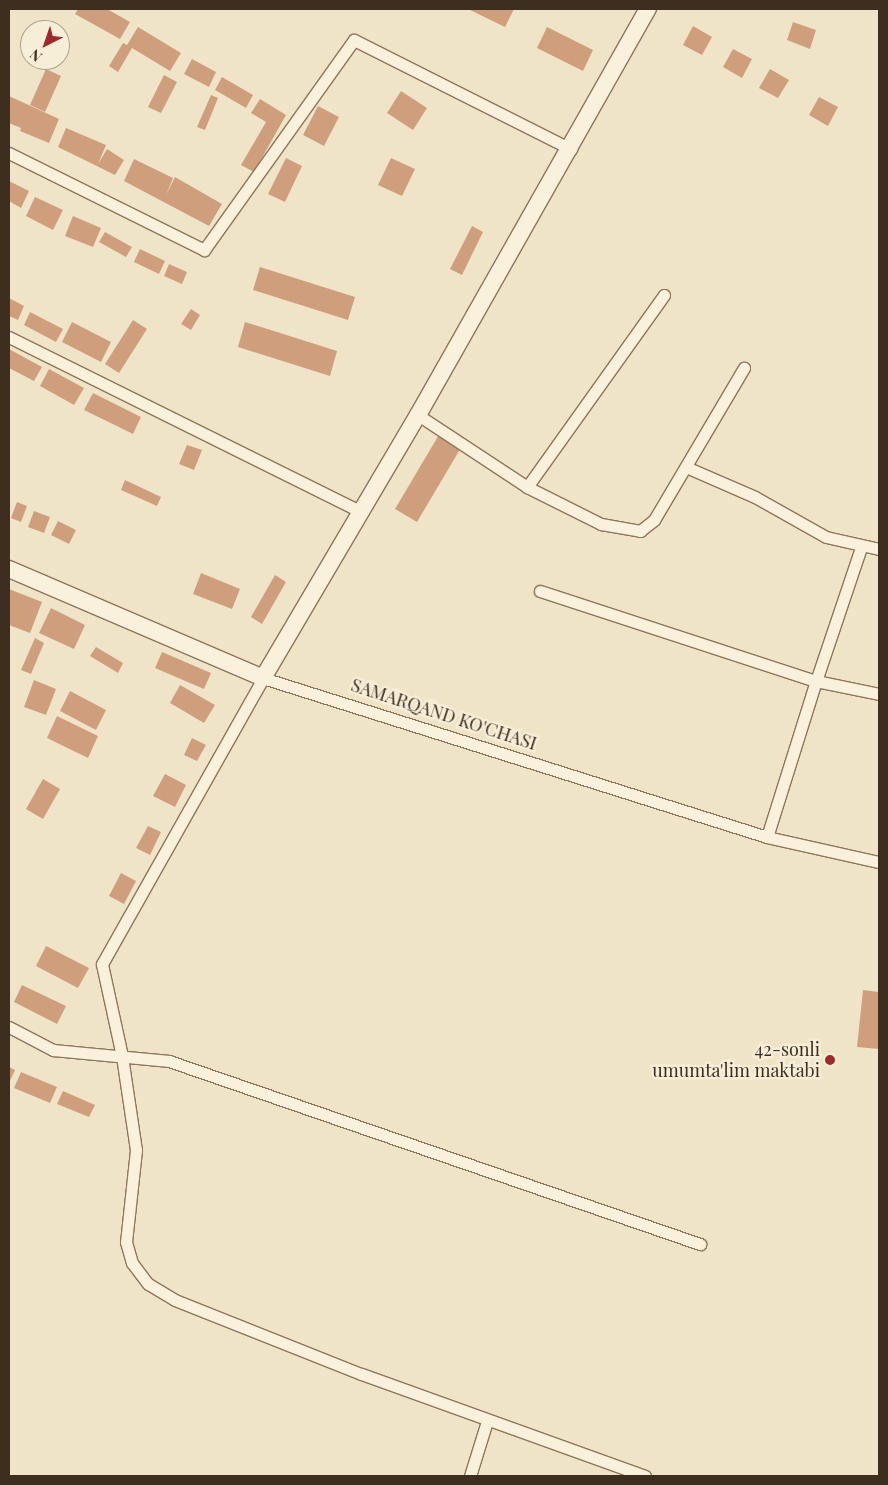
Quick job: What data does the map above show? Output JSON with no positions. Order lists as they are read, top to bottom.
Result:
{
  "streets": {
    "street": ["SAMARQAND KO'CHASI"]
  },
  "places": ["42-sonli umumta'lim maktabi"],
  "north": "bottom left"
}
